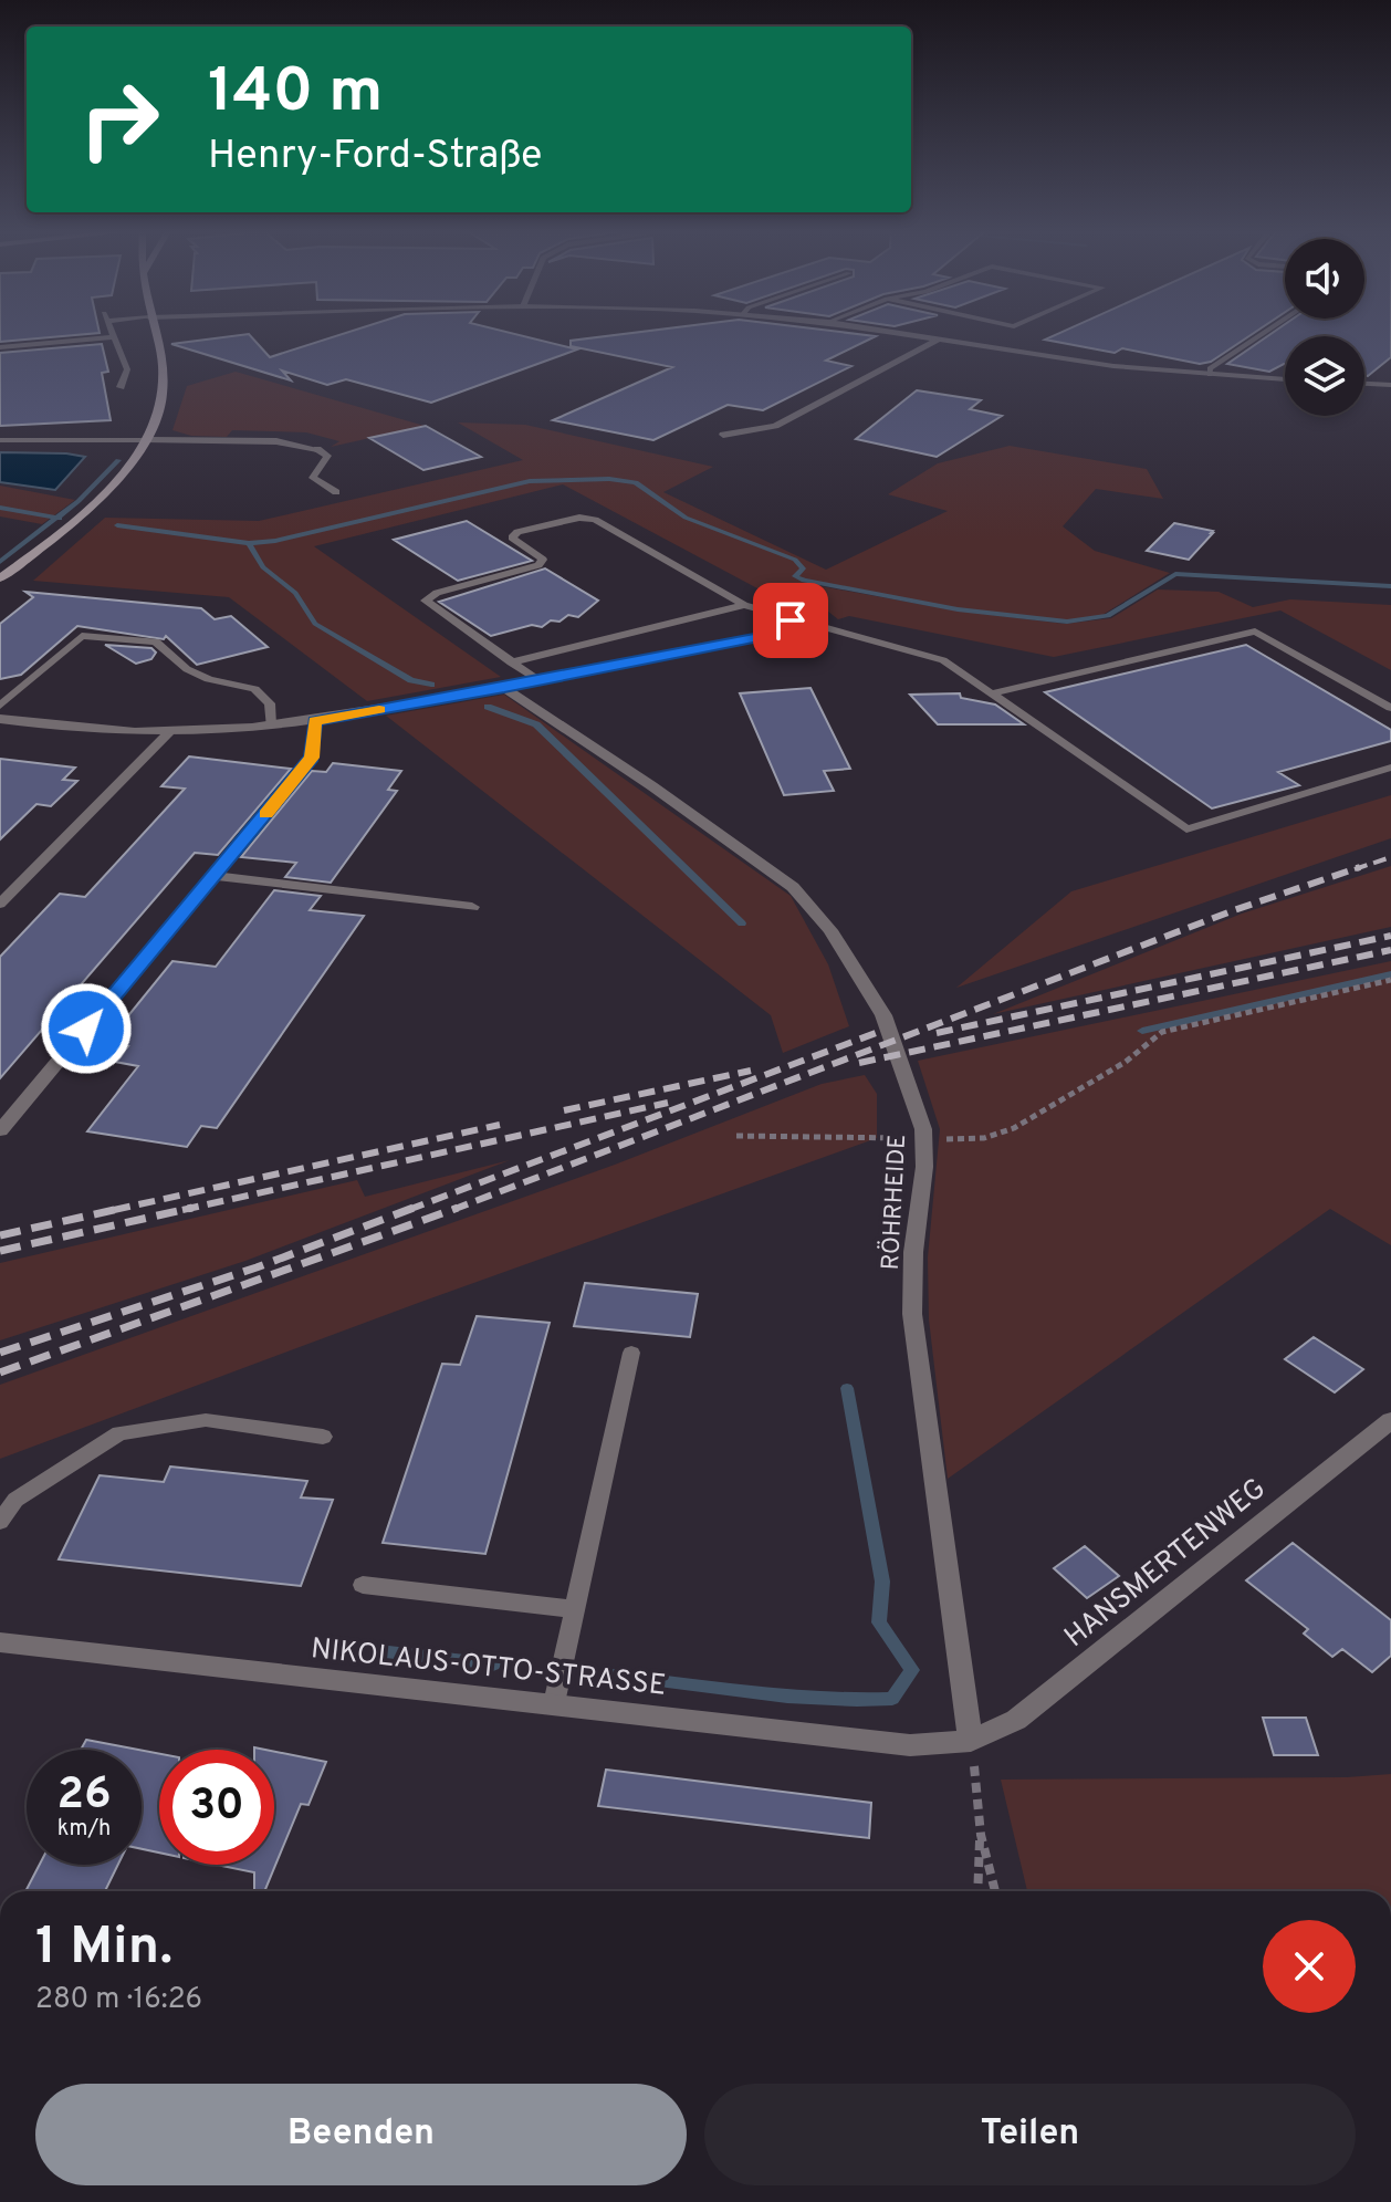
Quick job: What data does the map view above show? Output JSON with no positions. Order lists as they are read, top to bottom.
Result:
{
  "streets": {
    "street": ["RÖHRHEIDE", "HANSMERTENWEG", "NIKOLAUS-OTTO-STRASSE"]
  },
  "crossings": [
    ["RÖHRHEIDE", "HANSMERTENWEG"],
    ["RÖHRHEIDE", "NIKOLAUS-OTTO-STRASSE"],
    ["HANSMERTENWEG", "NIKOLAUS-OTTO-STRASSE"]
  ],
  "page": {
    "turn": ["140 m", "Henry-Ford-Straße"],
    "speed": "26 km/h",
    "limit": "30",
    "heading": ["1 Min.", "280 m · 16:26"],
    "buttons": ["Beenden", "Teilen"]
  }
}
